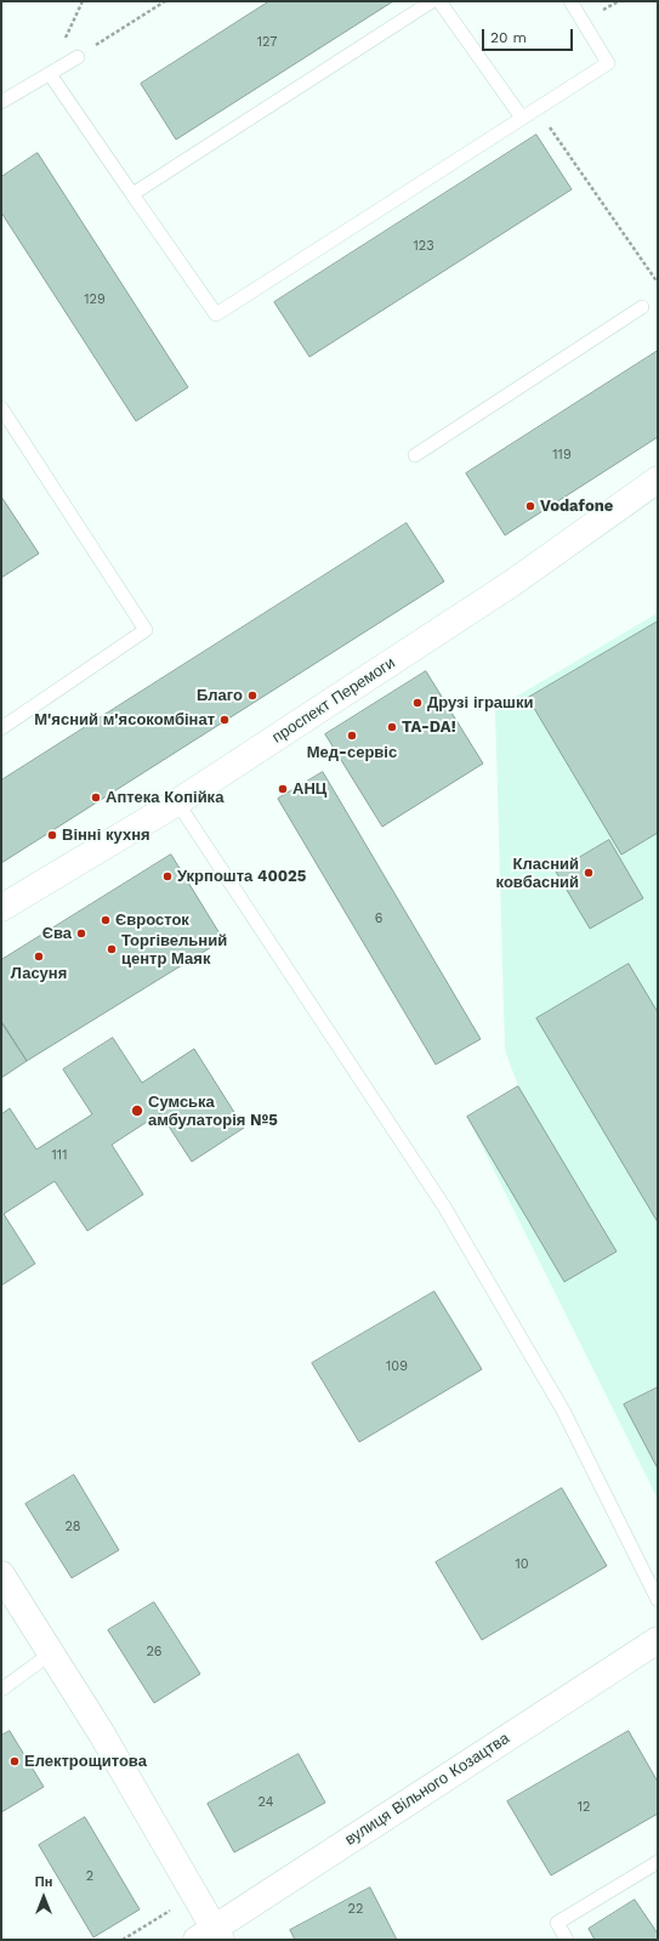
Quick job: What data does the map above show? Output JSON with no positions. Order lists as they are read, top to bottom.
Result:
{
  "streets": {
    "street": ["проспект Перемоги", "вулиця Вільного Козацтва"]
  },
  "places": [
    "Vodafone",
    "Благо",
    "Друзі іграшки",
    "М'ясний м'ясокомбінат",
    "TA-DA!",
    "Мед-сервіс",
    "АНЦ",
    "Аптека Копійка",
    "Вінні кухня",
    "Класний ковбасний",
    "Укрпошта 40025",
    "Євросток",
    "Єва",
    "Торгівельний центр Маяк",
    "Ласуня",
    "Сумська амбулаторія №5",
    "Електрощитова"
  ],
  "house_numbers": [
    "127",
    "123",
    "129",
    "119",
    "6",
    "111",
    "109",
    "28",
    "10",
    "26",
    "24",
    "12",
    "2",
    "22"
  ],
  "scale_bar": "20 m",
  "north": "top"
}
